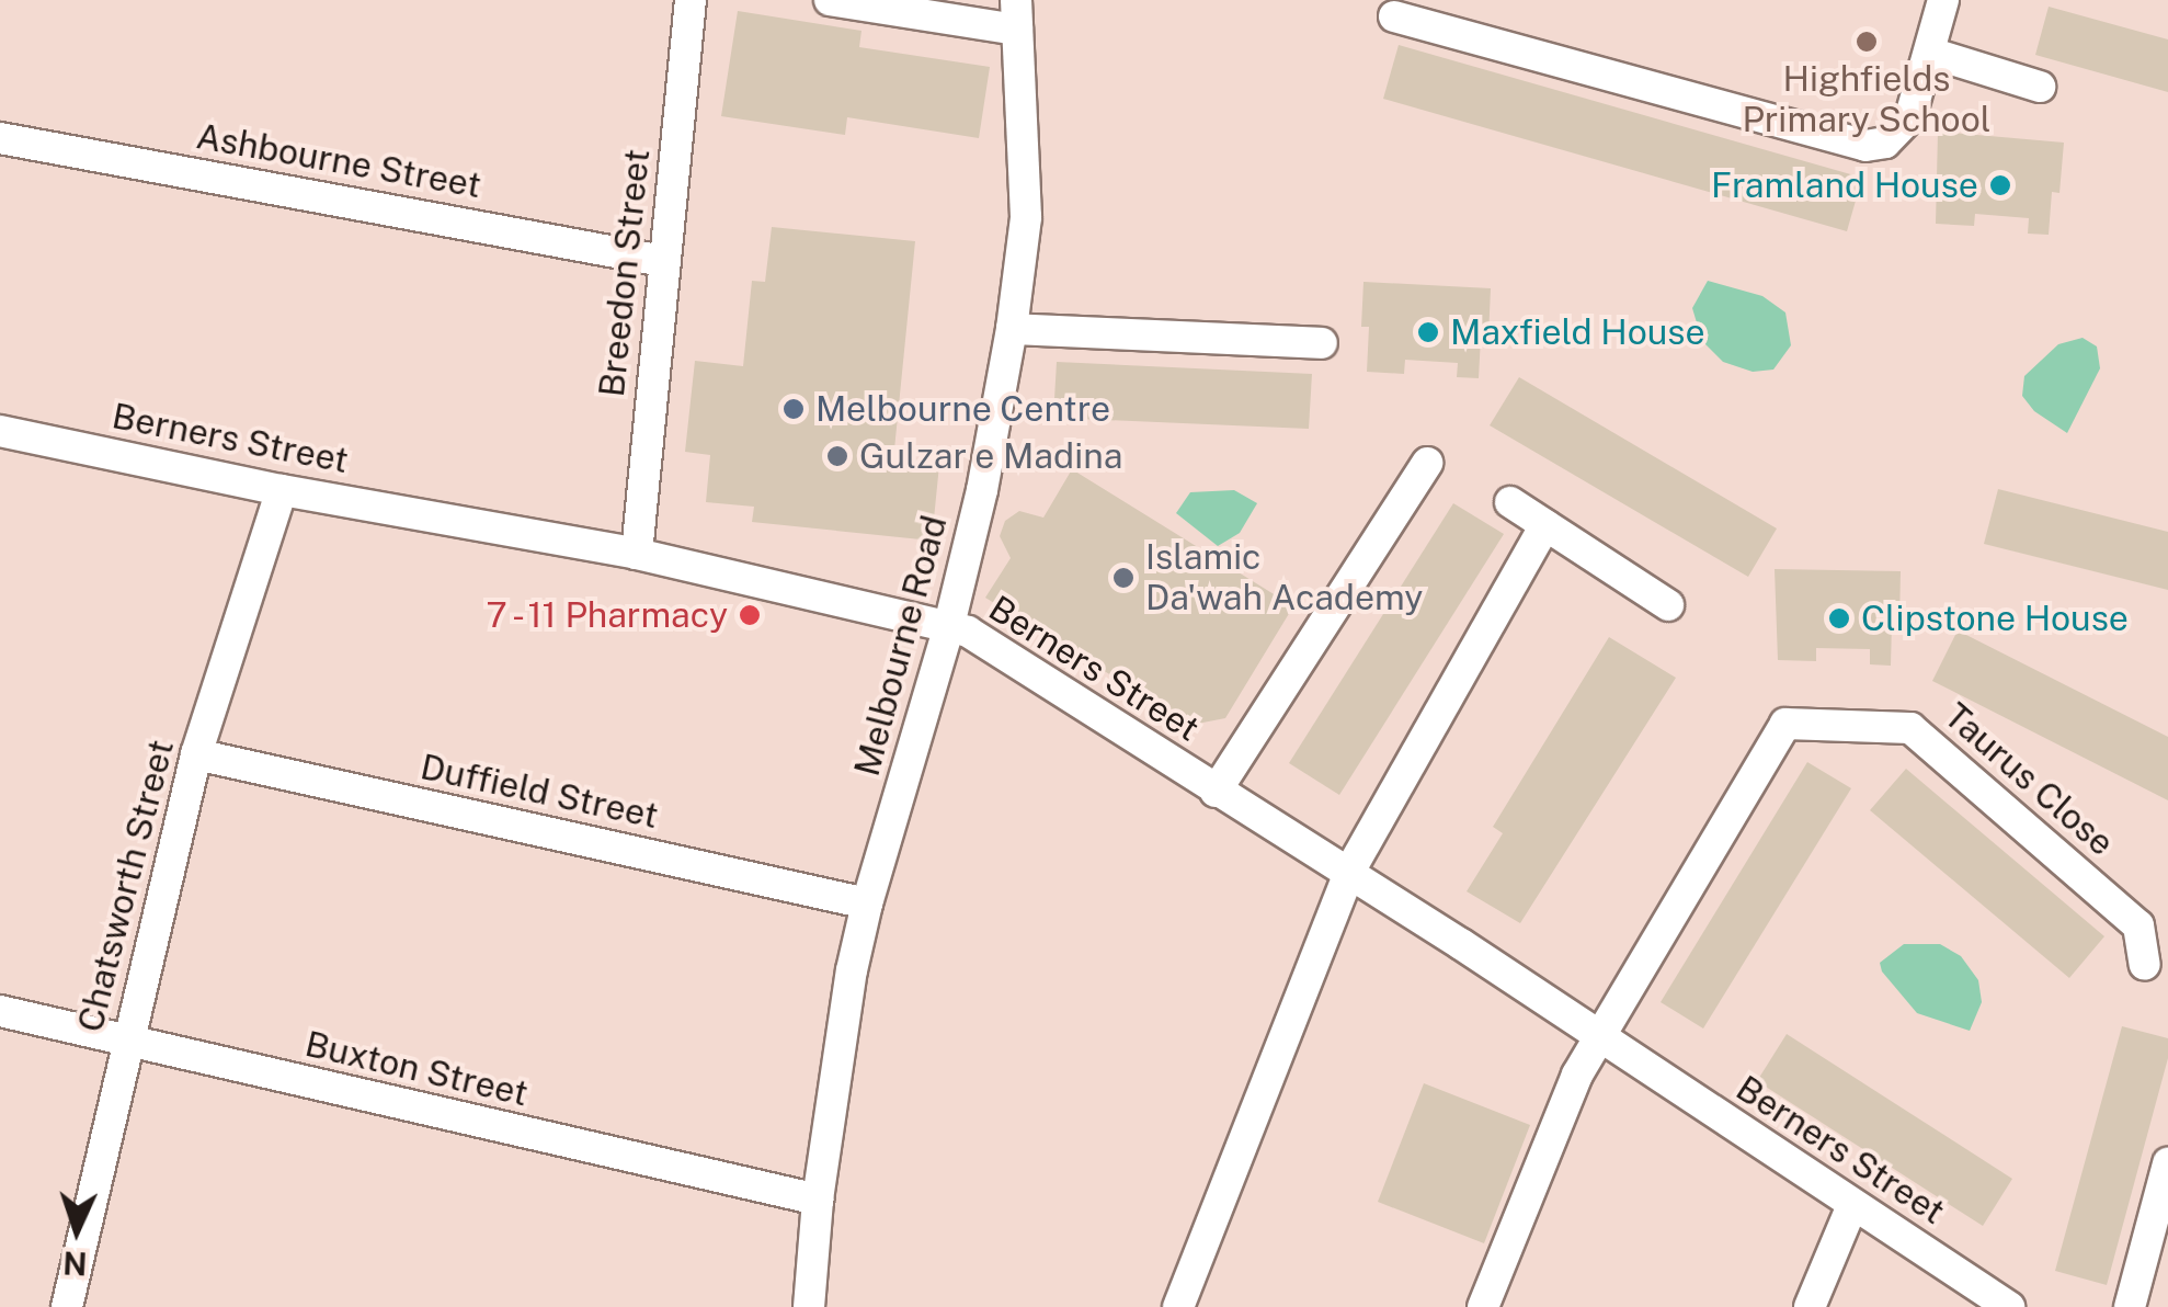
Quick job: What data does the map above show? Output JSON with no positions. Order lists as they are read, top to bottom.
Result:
{
  "streets": {
    "street": [
      "Ashbourne Street",
      "Breedon Street",
      "Berners Street",
      "Melbourne Road",
      "Taurus Close",
      "Duffield Street",
      "Chatsworth Street",
      "Buxton Street"
    ]
  },
  "crossings": [
    ["Ashbourne Street", "Breedon Street"],
    ["Breedon Street", "Berners Street"],
    ["Berners Street", "Melbourne Road"],
    ["Berners Street", "Taurus Close"],
    ["Berners Street", "Chatsworth Street"],
    ["Melbourne Road", "Duffield Street"],
    ["Melbourne Road", "Buxton Street"],
    ["Duffield Street", "Chatsworth Street"],
    ["Chatsworth Street", "Buxton Street"]
  ],
  "places": [
    "Highfields Primary School",
    "Framland House",
    "Maxfield House",
    "Melbourne Centre",
    "Gulzar e Madina",
    "Islamic Da'wah Academy",
    "7 - 11 Pharmacy",
    "Clipstone House"
  ],
  "north": "bottom"
}
